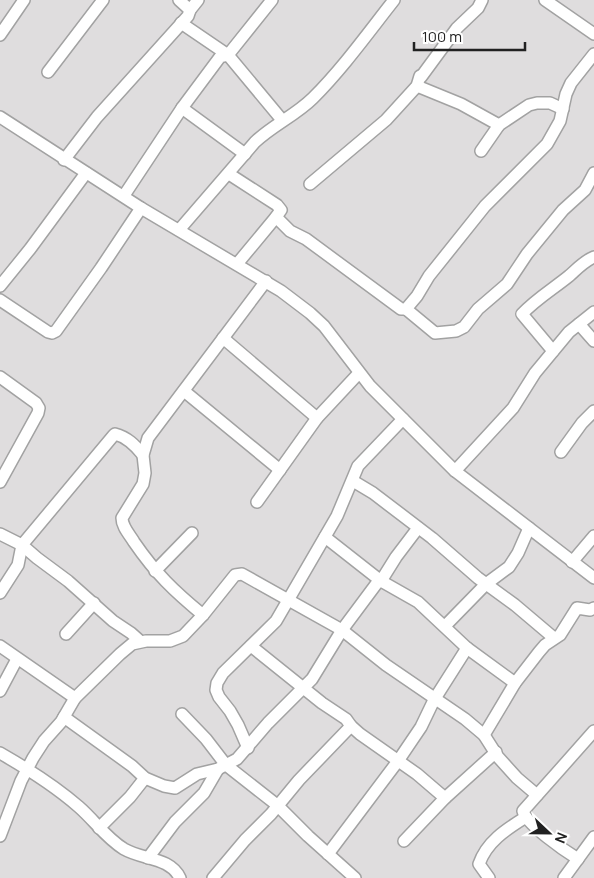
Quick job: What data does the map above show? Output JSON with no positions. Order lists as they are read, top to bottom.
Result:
{
  "scale_bar": "100 m",
  "north": "right"
}
